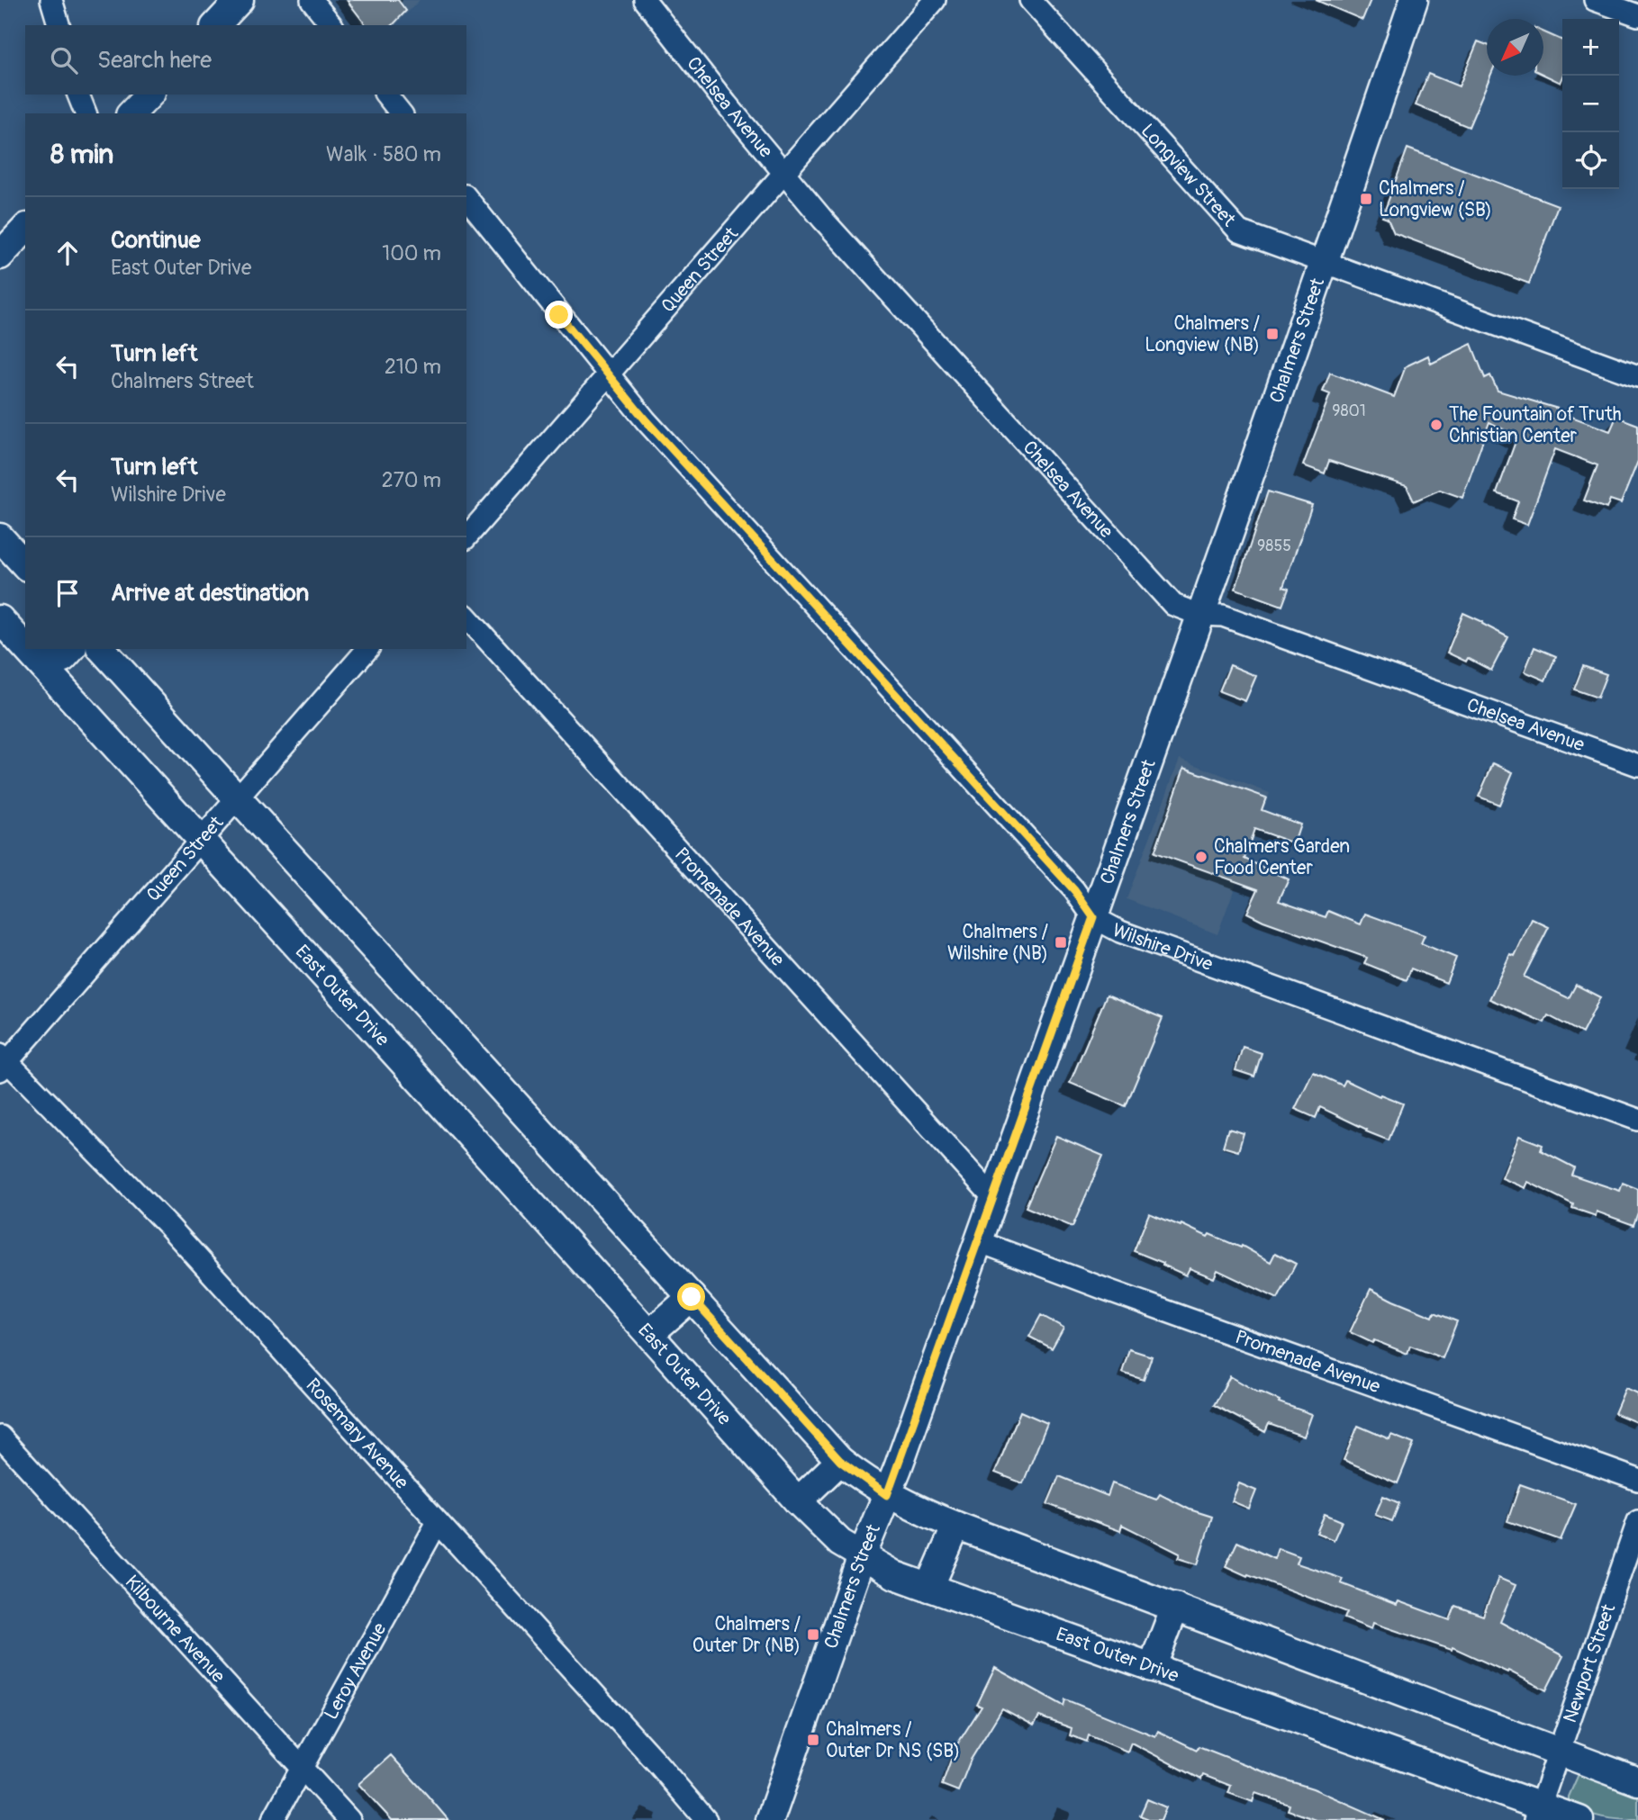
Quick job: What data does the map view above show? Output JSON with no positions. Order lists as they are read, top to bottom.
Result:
{
  "streets": {
    "street": [
      "Chelsea Avenue",
      "Longview Street",
      "Queen Street",
      "Chalmers Street",
      "Promenade Avenue",
      "Wilshire Drive",
      "East Outer Drive",
      "Rosemary Avenue",
      "Kilbourne Avenue",
      "Newport Street",
      "Leroy Avenue"
    ]
  },
  "crossings": [
    ["Chelsea Avenue", "Queen Street"],
    ["Chelsea Avenue", "Chalmers Street"],
    ["Longview Street", "Chalmers Street"],
    ["Queen Street", "Wilshire Drive"],
    ["Queen Street", "East Outer Drive"],
    ["Queen Street", "Rosemary Avenue"],
    ["Chalmers Street", "Promenade Avenue"],
    ["Chalmers Street", "Wilshire Drive"],
    ["Chalmers Street", "East Outer Drive"],
    ["East Outer Drive", "Newport Street"],
    ["Rosemary Avenue", "Leroy Avenue"],
    ["Kilbourne Avenue", "Leroy Avenue"]
  ],
  "places": {
    "transit": [
      "Chalmers / Longview (SB)",
      "Chalmers / Longview (NB)",
      "Chalmers / Wilshire (NB)",
      "Chalmers / Outer Dr (NB)",
      "Chalmers / Outer Dr NS (SB)"
    ],
    "other": ["The Fountain of Truth Christian Center", "Chalmers Garden Food Center"]
  },
  "house_numbers": ["9801", "9855"],
  "north": "bottom left",
  "page": {
    "map_buttons": ["+", "−"],
    "search": "Search here",
    "heading": ["8 min", "Walk · 580 m"],
    "list": [
      ["Continue", "East Outer Drive", "100 m"],
      ["Turn left", "Chalmers Street", "210 m"],
      ["Turn left", "Wilshire Drive", "270 m"],
      "Arrive at destination"
    ]
  }
}
